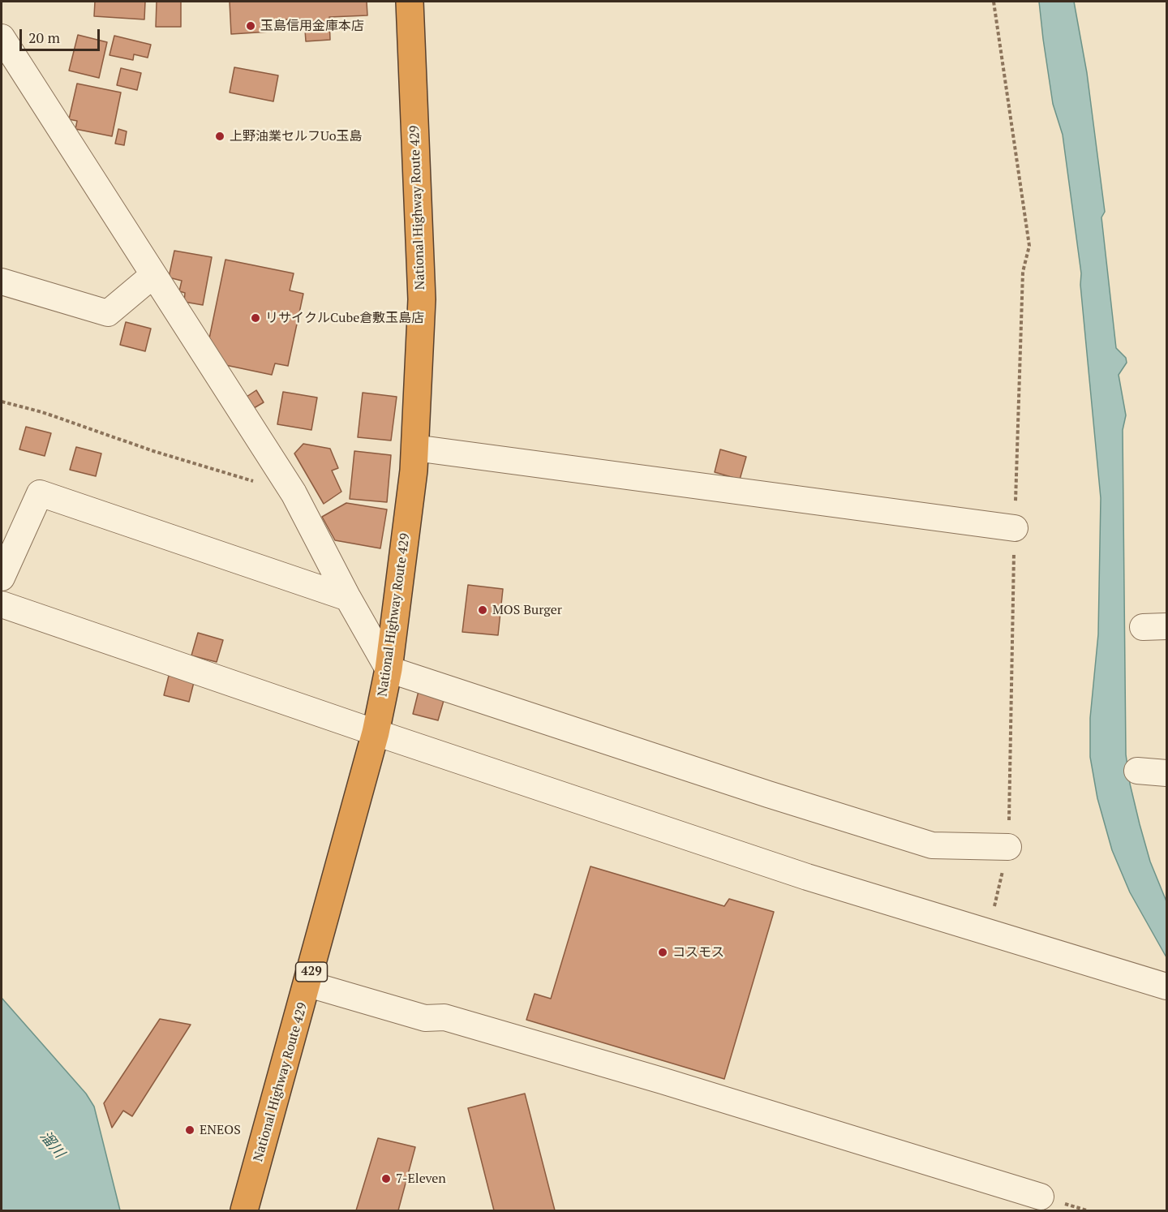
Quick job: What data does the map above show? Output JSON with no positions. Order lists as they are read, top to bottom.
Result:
{
  "streets": {
    "highway": ["National Highway Route 429", "429"]
  },
  "water": ["溜川"],
  "places": [
    "玉島信用金庫本店",
    "上野油業セルフUo玉島",
    "リサイクルCube倉敷玉島店",
    "MOS Burger",
    "コスモス",
    "ENEOS",
    "7-Eleven"
  ],
  "scale_bar": "20 m"
}
